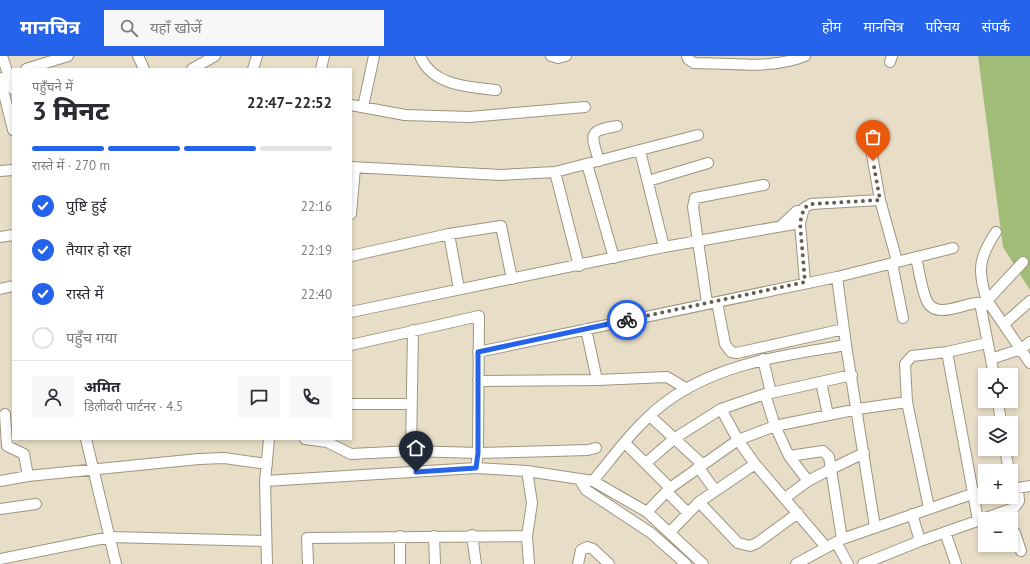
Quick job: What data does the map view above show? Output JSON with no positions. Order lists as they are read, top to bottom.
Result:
{
  "page": {
    "header": "मानचित्र",
    "search": "यहाँ खोजें",
    "nav": [
      "होम",
      "मानचित्र",
      "परिचय",
      "संपर्क"
    ],
    "heading": ["3 मिनट", "पहुँचने में", "22:47–22:52"],
    "panel": ["अमित", "डिलीवरी पार्टनर · 4.5"],
    "bar": "रास्ते में · 270 m",
    "list": [
      ["पुष्टि हुई", "22:16"],
      ["तैयार हो रहा", "22:19"],
      ["रास्ते में", "22:40"],
      "पहुँच गया"
    ],
    "map_buttons": ["+", "−"]
  }
}
